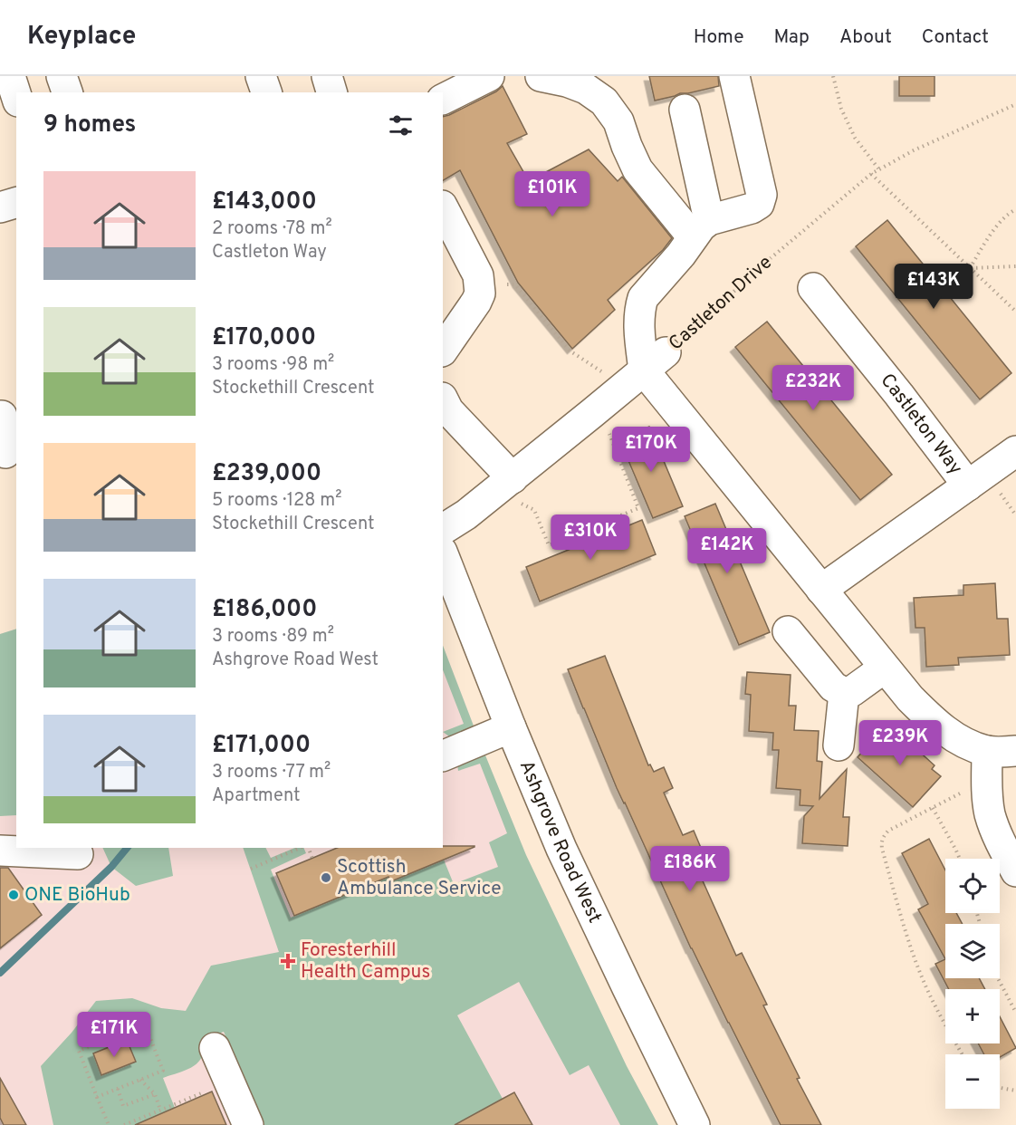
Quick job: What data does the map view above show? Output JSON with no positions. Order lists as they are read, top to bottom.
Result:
{
  "streets": {
    "street": ["Castleton Way", "Ashgrove Road West"],
    "path": ["Castleton Drive"]
  },
  "places": {
    "other": ["Scottish Ambulance Service", "ONE BioHub"],
    "health": ["Foresterhill Health Campus"]
  },
  "page": {
    "header": "Keyplace",
    "nav": [
      "Home",
      "Map",
      "About",
      "Contact"
    ],
    "heading": "9 homes",
    "list": [
      {
        "name": "£143,000",
        "note": "2 rooms · 78 m² · Castleton Way"
      },
      {
        "name": "£170,000",
        "note": "3 rooms · 98 m² · Stockethill Crescent"
      },
      {
        "name": "£239,000",
        "note": "5 rooms · 128 m² · Stockethill Crescent"
      },
      {
        "name": "£186,000",
        "note": "3 rooms · 89 m² · Ashgrove Road West"
      },
      {
        "name": "£171,000",
        "note": "3 rooms · 77 m² · Apartment"
      }
    ],
    "price": [
      "£101K",
      "£143K",
      "£232K",
      "£170K",
      "£310K",
      "£142K",
      "£239K",
      "£186K",
      "£171K"
    ],
    "map_buttons": ["+", "−"]
  }
}
